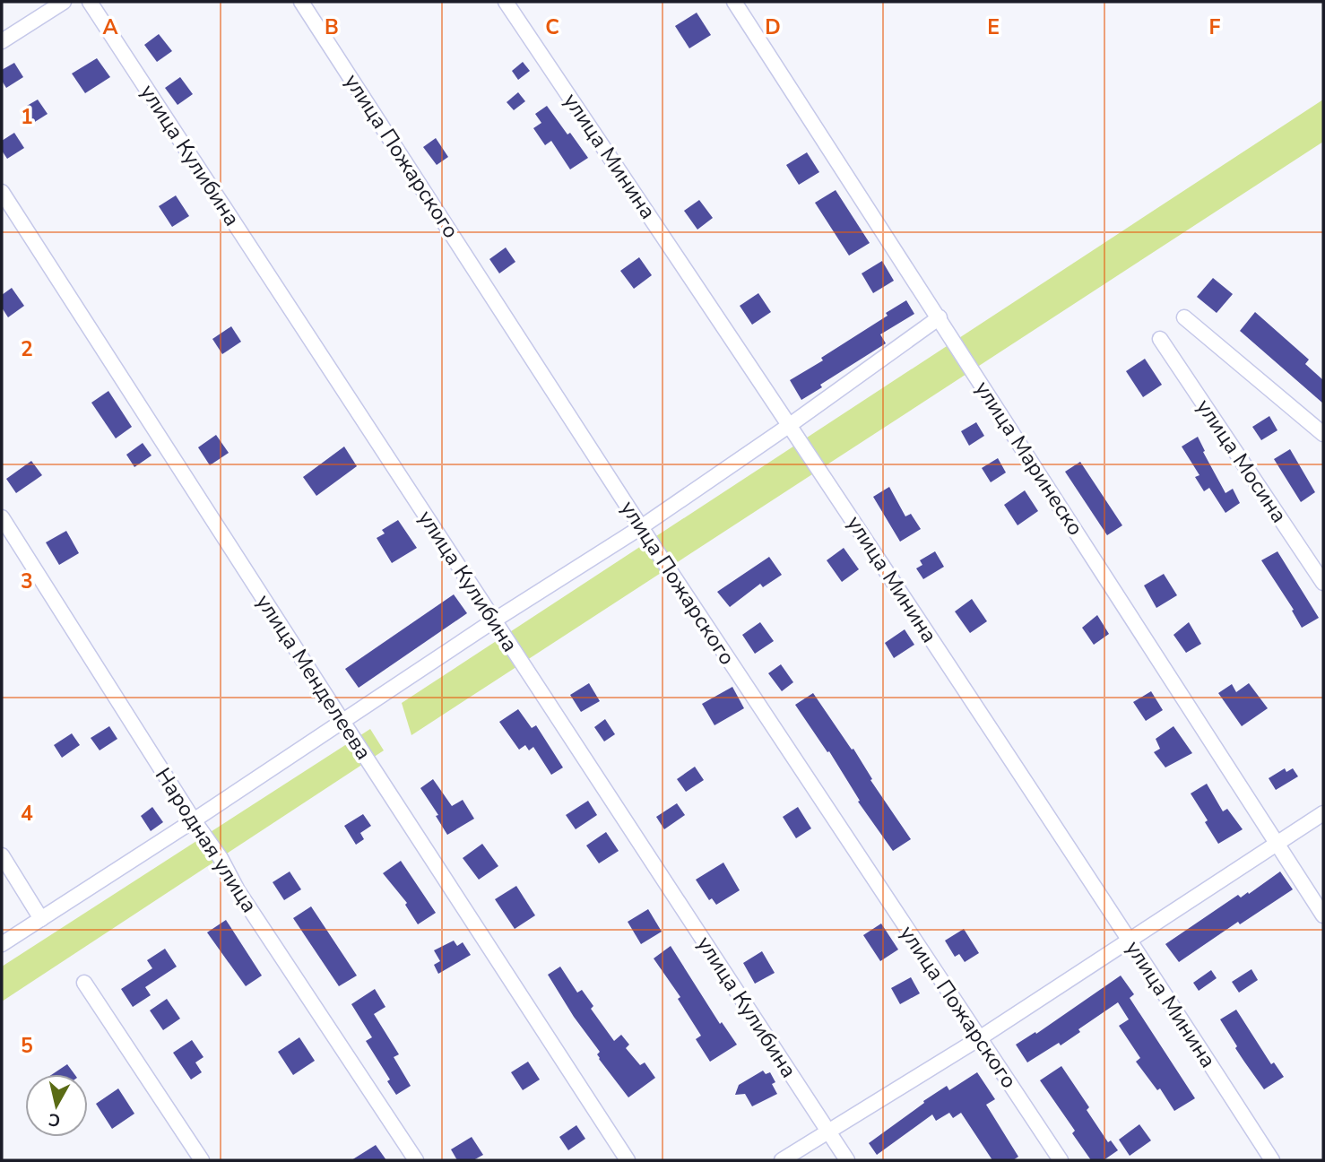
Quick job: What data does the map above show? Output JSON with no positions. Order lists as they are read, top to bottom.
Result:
{
  "streets": {
    "street": [
      "улица Кулибина",
      "улица Пожарского",
      "улица Минина",
      "улица Маринеско",
      "улица Мосина",
      "улица Менделеева",
      "Народная улица"
    ]
  },
  "north": "bottom",
  "grid": {
    "columns": [
      "A",
      "B",
      "C",
      "D",
      "E",
      "F"
    ],
    "rows": [
      "1",
      "2",
      "3",
      "4",
      "5"
    ]
  }
}
